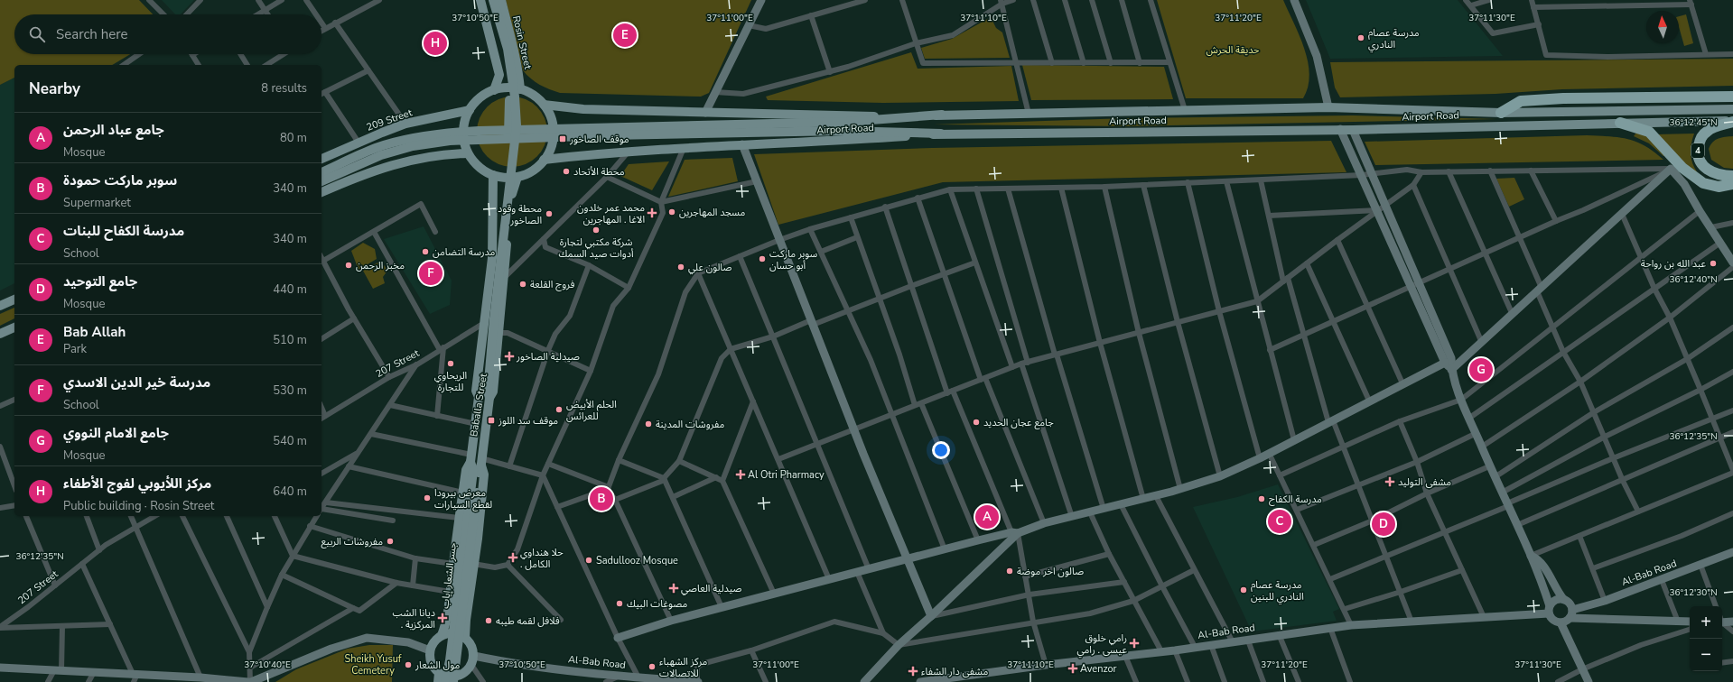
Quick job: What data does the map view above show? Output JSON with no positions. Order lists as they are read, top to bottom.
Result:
{
  "streets": {
    "highway": ["4"],
    "main road": [
      "Rosin Street",
      "Airport Road",
      "209 Street",
      "Baballa Street",
      "Al-Bab Road",
      "جسر الشعار إياب"
    ],
    "street": ["207 Street"]
  },
  "crossings": [
    ["Rosin Street", "Airport Road"],
    ["Rosin Street", "209 Street"],
    ["Rosin Street", "Baballa Street"],
    ["Airport Road", "209 Street"],
    ["Airport Road", "4"],
    ["Airport Road", "Baballa Street"],
    ["209 Street", "Baballa Street"],
    ["207 Street", "Baballa Street"],
    ["Baballa Street", "Al-Bab Road"],
    ["Baballa Street", "جسر الشعار إياب"]
  ],
  "parks": ["حديقة الحرش", "Sheikh Yusuf Cemetery"],
  "places": {
    "other": [
      "مدرسة عصام النادري",
      "محطة الأتحاد",
      "مسجد المهاجرين",
      "محطة وقود الصاخور",
      "شركة مكتبي لتجارة أدوات صيد السمك",
      "مدرسة التضامن",
      "سوبر ماركت أبو حسان",
      "عبد الله بن رواحة",
      "مخبز الرحمن",
      "صالون علي",
      "فروج القلعة",
      "الريحاوي للتجارة",
      "الحلم الأبيض للعرائس",
      "جامع عجان الحديد",
      "مفروشات المدينة",
      "معرض بيرودا لقطع السيارات",
      "مدرسة الكفاح",
      "مفروشات الربيع",
      "Sadullooz Mosque",
      "صالون اخر موضة",
      "مدرسة عصام النادري للبنين",
      "مصوغات البيك",
      "فلافل لقمه طيبه",
      "مول الشعار",
      "مركز الشهباء للاتصالات"
    ],
    "transit": ["موقف الصاخور", "موقف سد اللوز"],
    "health": [
      "محمد عمر خلدون الآغا . المهاجرين",
      "صيدلية الصاخور",
      "Al Otri Pharmacy",
      "مشفى التوليد",
      "حلا هنداوي . الكامل",
      "صيدلية العاصي",
      "ديانا الشب . المركزية",
      "رامي خلوق عيسى . رامي",
      "Avenzor",
      "مشفى دار الشفاء"
    ]
  },
  "north": "top",
  "page": {
    "search": "Search here",
    "pins": [
      "E",
      "H",
      "F",
      "G",
      "B",
      "A",
      "C",
      "D"
    ],
    "heading": ["Nearby", "8 results"],
    "list": [
      {
        "mark": "A",
        "name": "جامع عباد الرحمن",
        "note": "Mosque",
        "value": "80 m"
      },
      {
        "mark": "B",
        "name": "سوبر ماركت حمودة",
        "note": "Supermarket",
        "value": "340 m"
      },
      {
        "mark": "C",
        "name": "مدرسة الكفاح للبنات",
        "note": "School",
        "value": "340 m"
      },
      {
        "mark": "D",
        "name": "جامع التوحيد",
        "note": "Mosque",
        "value": "440 m"
      },
      {
        "mark": "E",
        "name": "Bab Allah",
        "note": "Park",
        "value": "510 m"
      },
      {
        "mark": "F",
        "name": "مدرسة خير الدين الاسدي",
        "note": "School",
        "value": "530 m"
      },
      {
        "mark": "G",
        "name": "جامع الامام النووي",
        "note": "Mosque",
        "value": "540 m"
      },
      {
        "mark": "H",
        "name": "مركز اللأيوبي لفوج الأطفاء",
        "note": "Public building · Rosin Street",
        "value": "640 m"
      }
    ],
    "map_buttons": ["+", "−"]
  },
  "coordinates": [
    "37°10'50\"E",
    "37°11'00\"E",
    "37°11'10\"E",
    "37°11'20\"E",
    "37°11'30\"E",
    "36°12'45\"N",
    "36°12'40\"N",
    "36°12'35\"N",
    "36°12'30\"N",
    "37°10'40\"E"
  ]
}
